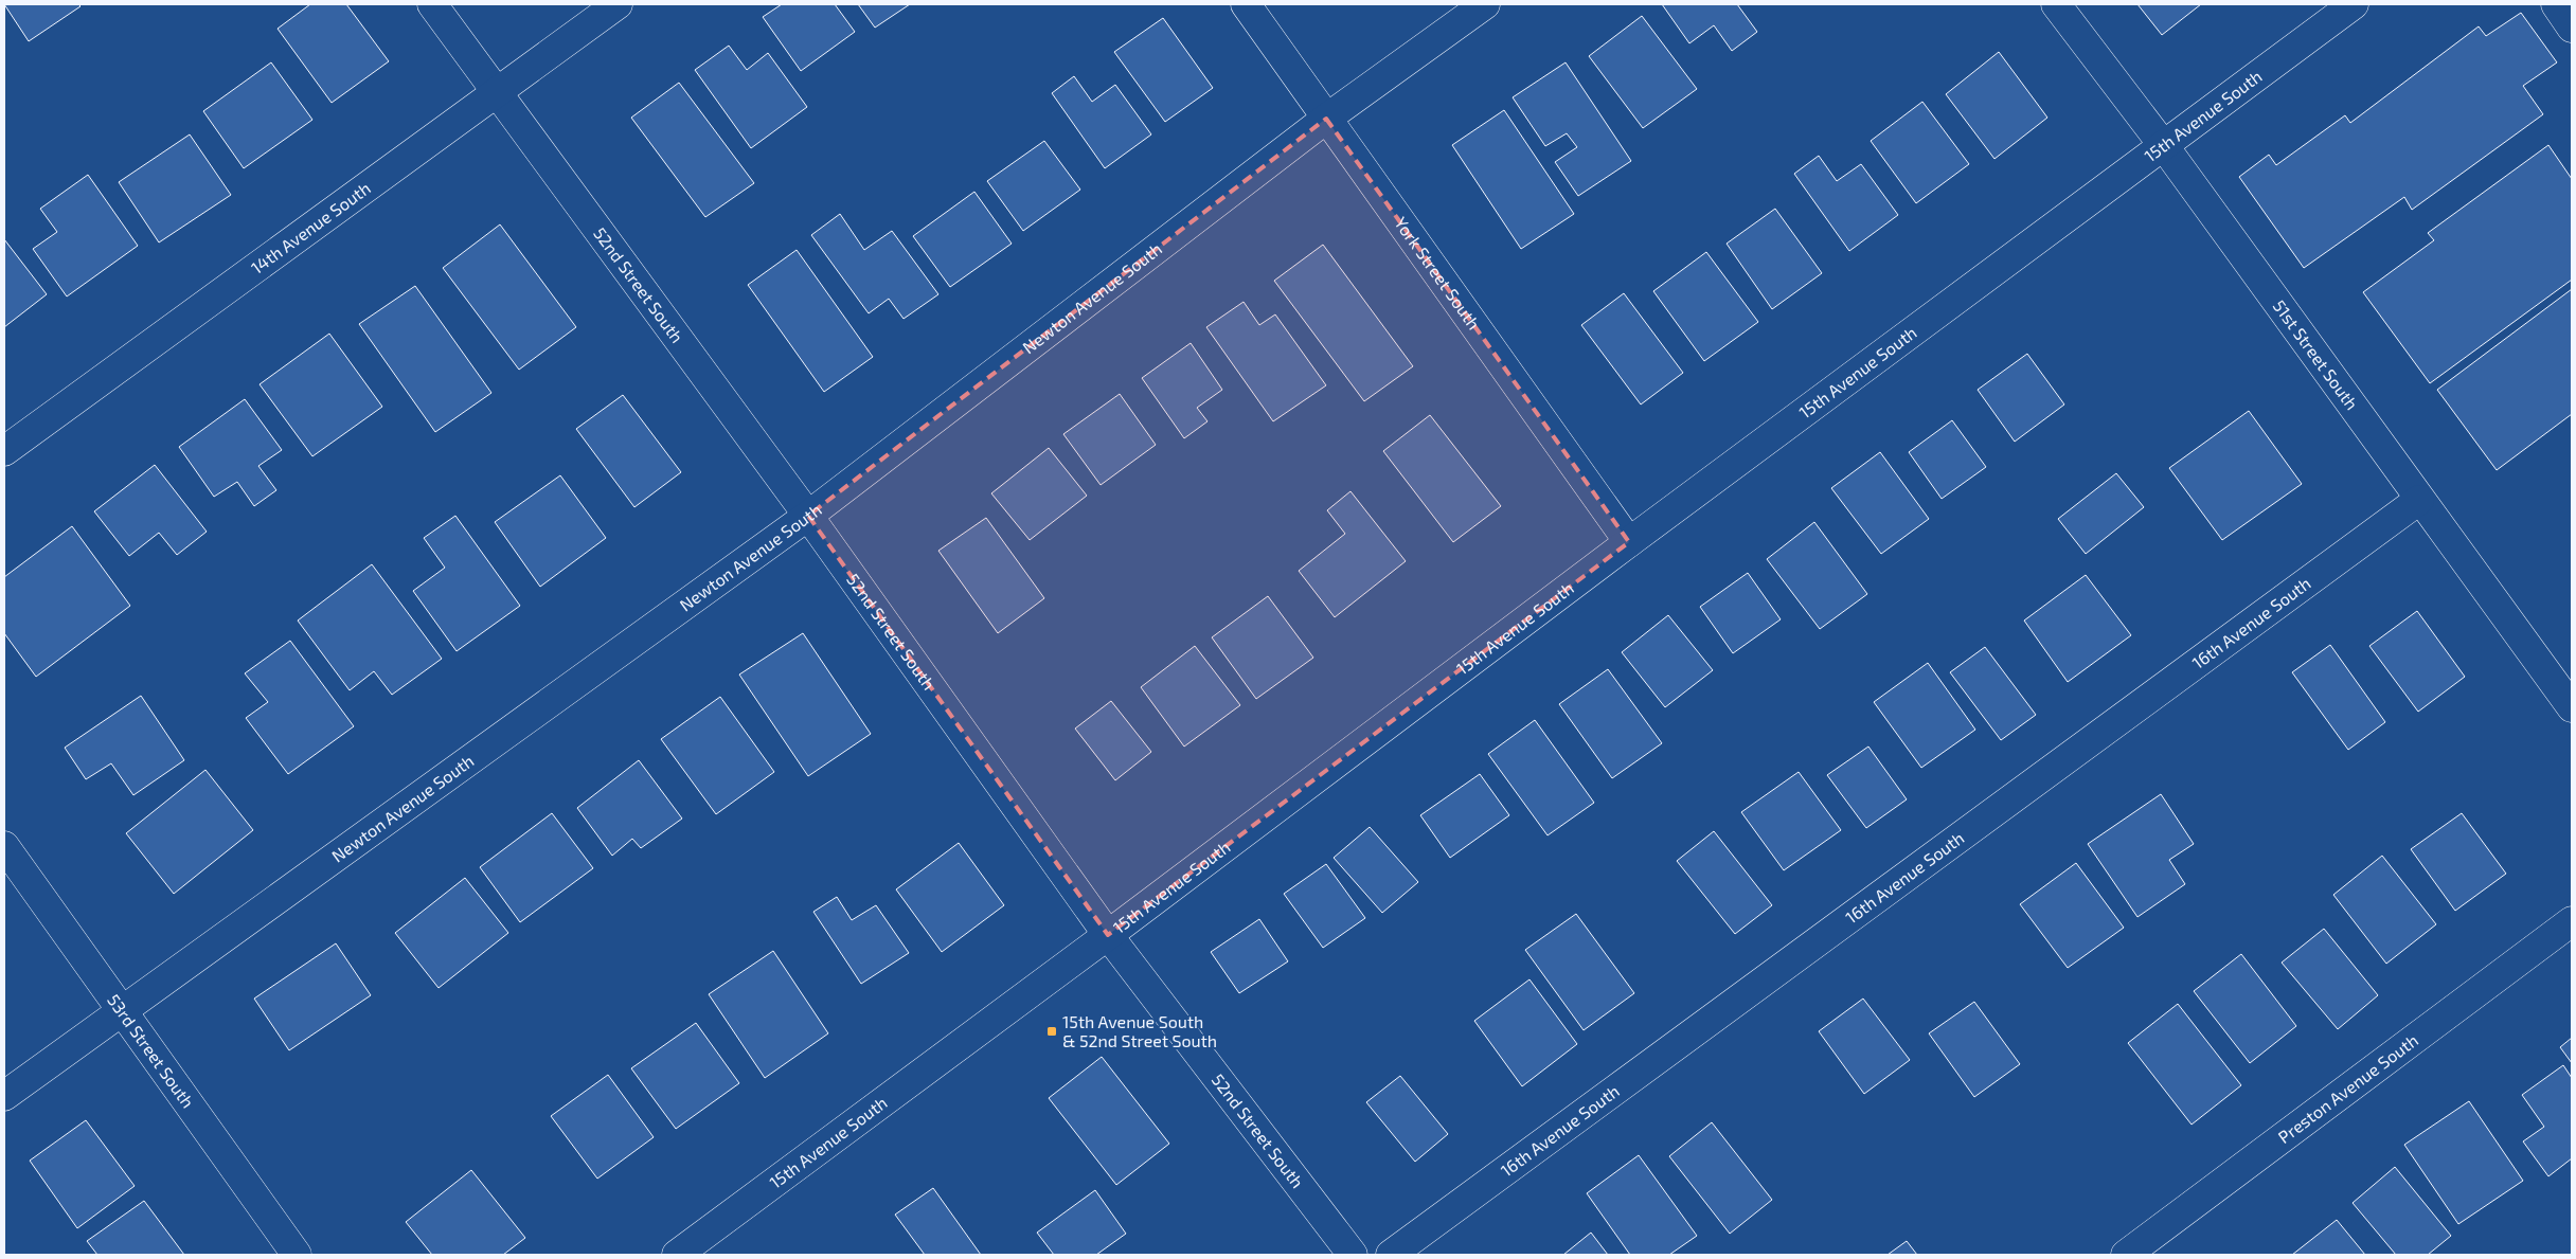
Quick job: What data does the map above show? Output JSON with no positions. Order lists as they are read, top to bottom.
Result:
{
  "streets": {
    "street": [
      "15th Avenue South",
      "14th Avenue South",
      "York Street South",
      "52nd Street South",
      "Newton Avenue South",
      "51st Street South",
      "16th Avenue South",
      "53rd Street South",
      "Preston Avenue South"
    ]
  },
  "crossings": [
    ["15th Avenue South", "York Street South"],
    ["15th Avenue South", "52nd Street South"],
    ["15th Avenue South", "51st Street South"],
    ["14th Avenue South", "52nd Street South"],
    ["York Street South", "Newton Avenue South"],
    ["52nd Street South", "Newton Avenue South"],
    ["Newton Avenue South", "53rd Street South"],
    ["51st Street South", "16th Avenue South"]
  ],
  "places": {
    "transit": ["15th Avenue South & 52nd Street South"]
  }
}
